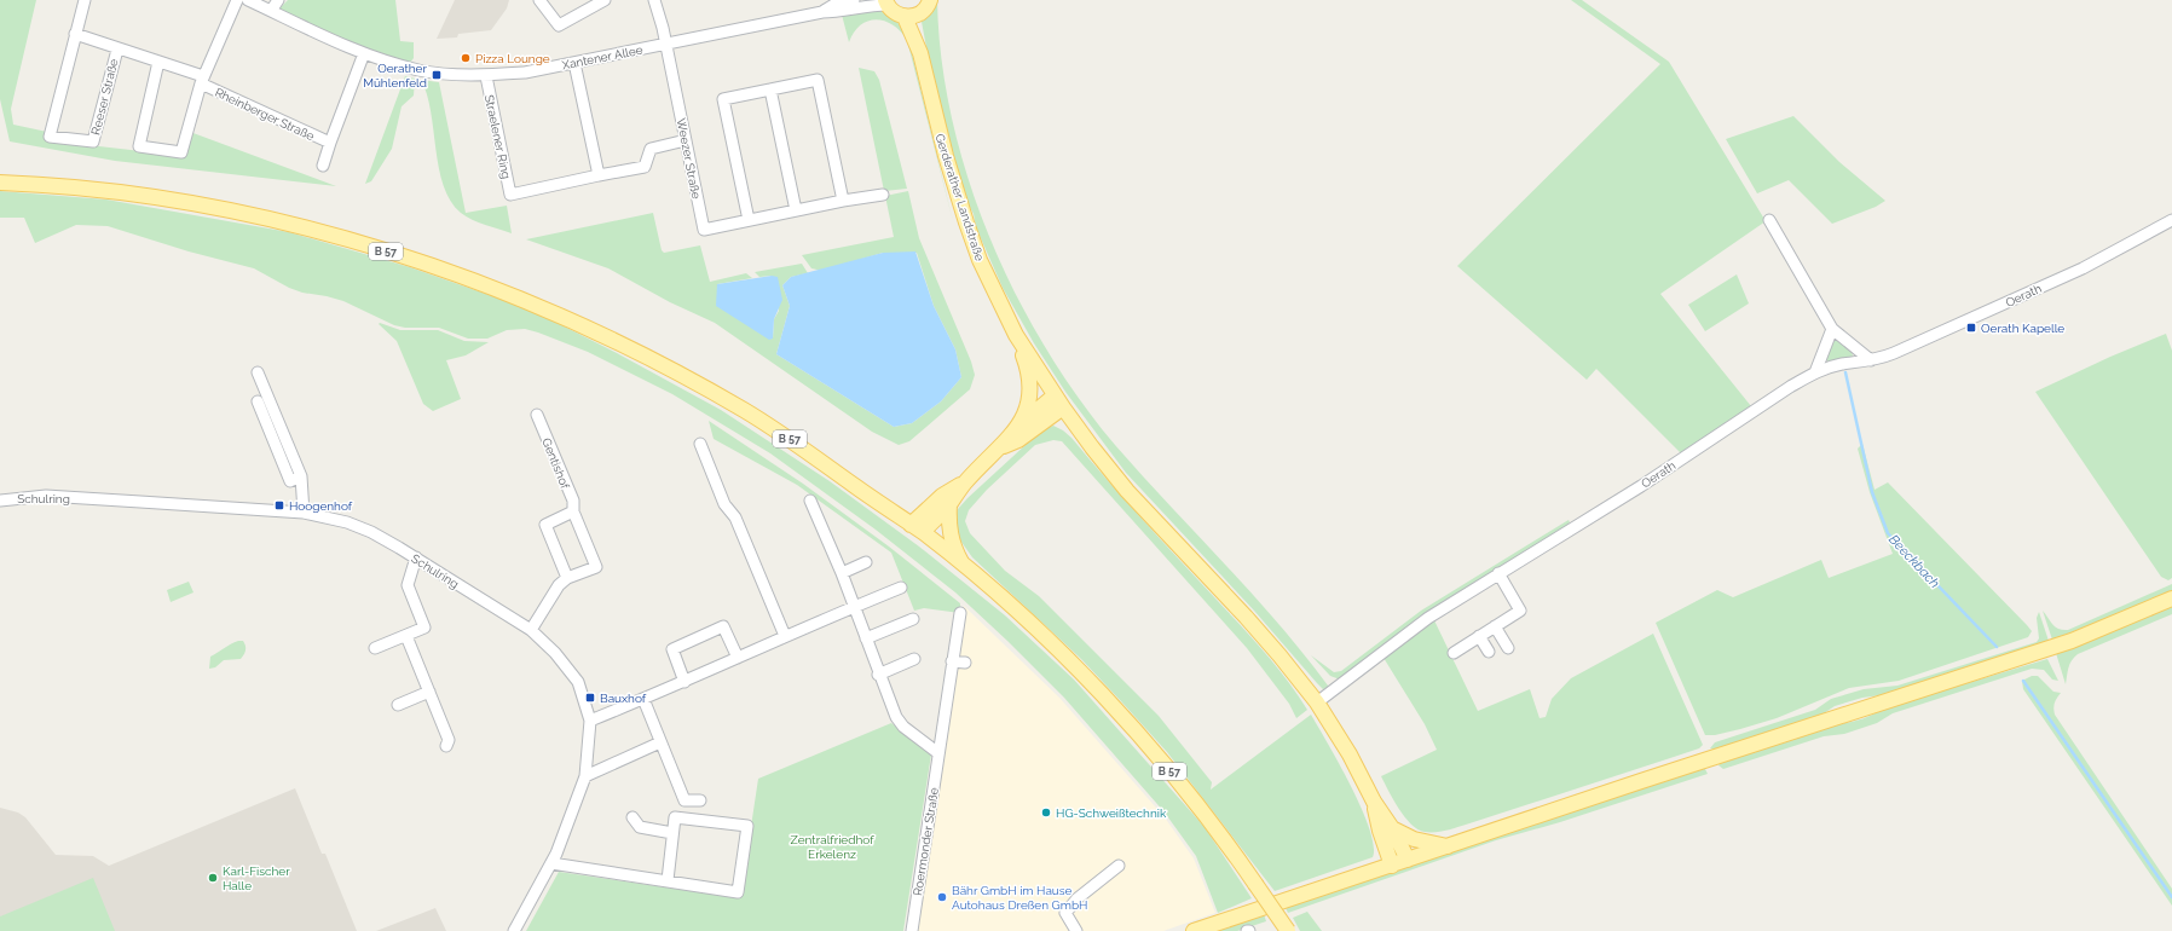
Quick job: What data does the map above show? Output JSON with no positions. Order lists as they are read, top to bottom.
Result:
{
  "streets": {
    "main road": ["Gerderather Landstraße", "B 57"],
    "street": [
      "Xantener Allee",
      "Reeser Straße",
      "Rheinberger Straße",
      "Straelener Ring",
      "Weezer Straße",
      "Oerath",
      "Gentishof",
      "Schulring",
      "Roermonder Straße"
    ]
  },
  "crossings": [
    ["Xantener Allee", "Rheinberger Straße"],
    ["Xantener Allee", "Straelener Ring"],
    ["Xantener Allee", "Weezer Straße"],
    ["Reeser Straße", "Rheinberger Straße"],
    ["Straelener Ring", "Weezer Straße"],
    ["Gerderather Landstraße", "Oerath"],
    ["Gentishof", "Schulring"]
  ],
  "water": ["Beeckbach"],
  "parks": ["Zentralfriedhof Erkelenz"],
  "places": {
    "other": [
      "Pizza Lounge",
      "HG-Schweißtechnik",
      "Karl-Fischer Halle",
      "Bähr GmbH im Hause Autohaus Dreßen GmbH"
    ],
    "transit": [
      "Oerather Mühlenfeld",
      "Oerath Kapelle",
      "Hoogenhof",
      "Bauxhof"
    ]
  }
}
